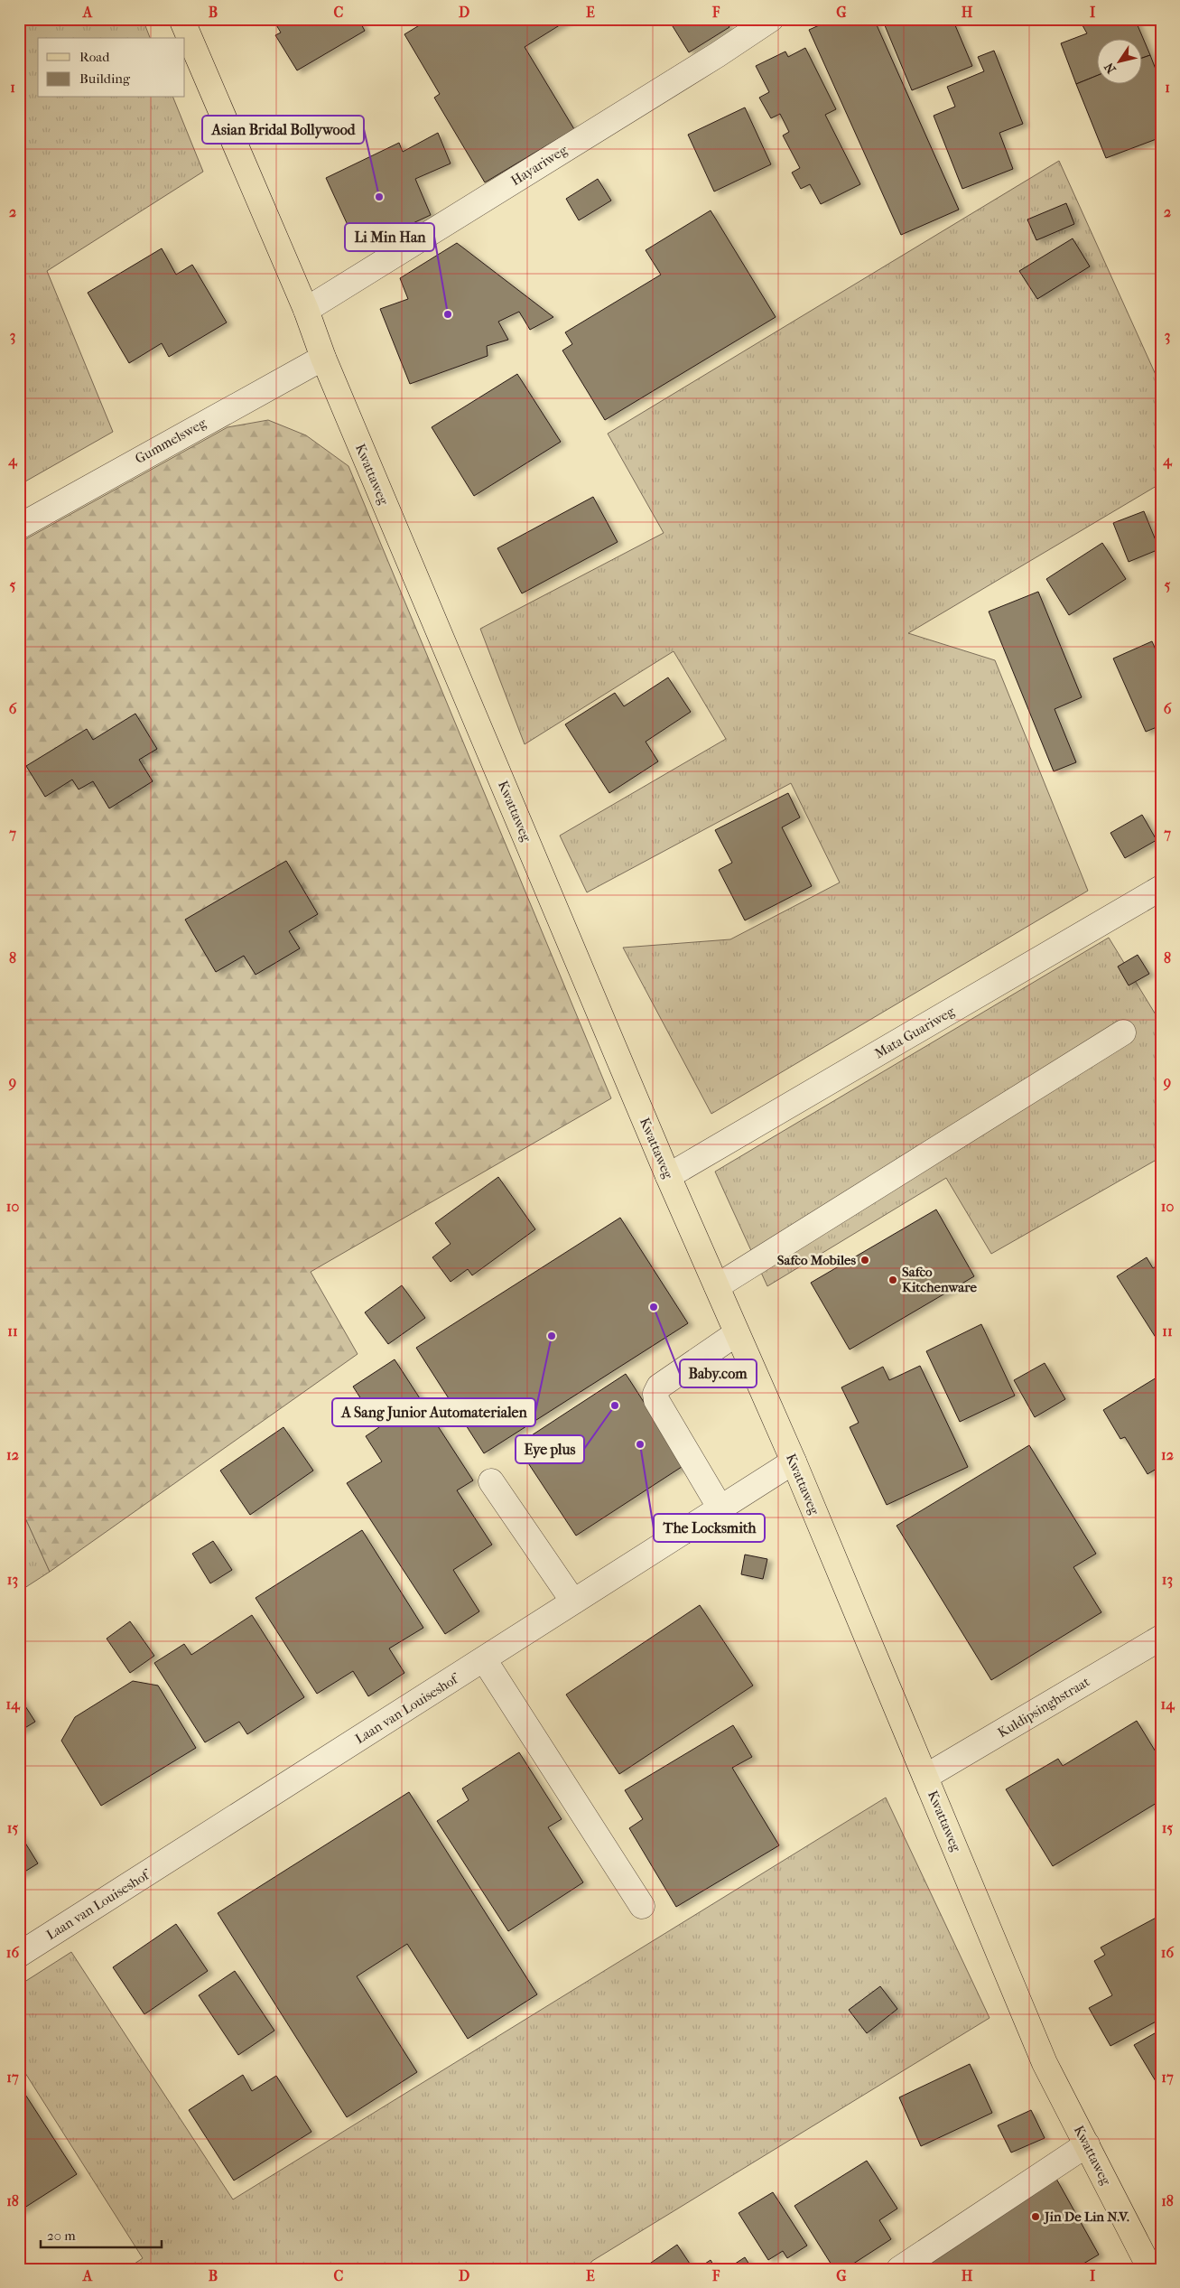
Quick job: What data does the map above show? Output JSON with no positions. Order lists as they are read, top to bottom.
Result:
{
  "streets": {
    "main road": ["Kwattaweg"],
    "street": [
      "Hayariweg",
      "Gummelsweg",
      "Mata Guariweg",
      "Kuldipsinghstraat",
      "Laan van Louiseshof"
    ]
  },
  "crossings": [
    ["Hayariweg", "Kwattaweg"],
    ["Gummelsweg", "Kwattaweg"],
    ["Kwattaweg", "Mata Guariweg"],
    ["Kwattaweg", "Kuldipsinghstraat"],
    ["Kwattaweg", "Laan van Louiseshof"]
  ],
  "places": [
    "Asian Bridal Bollywood",
    "Li Min Han",
    "Safco Mobiles",
    "Safco Kitchenware",
    "Baby.com",
    "A Sang Junior Automaterialen",
    "Eye plus",
    "The Locksmith",
    "Jin De Lin N.V."
  ],
  "legend": ["Road", "Building"],
  "scale_bar": "20 m",
  "north": "bottom left",
  "grid": {
    "columns": [
      "A",
      "B",
      "C",
      "D",
      "E",
      "F",
      "G",
      "H",
      "I"
    ],
    "rows": [
      "1",
      "2",
      "3",
      "4",
      "5",
      "6",
      "7",
      "8",
      "9",
      "10",
      "11",
      "12",
      "13",
      "14",
      "15",
      "16",
      "17",
      "18"
    ]
  }
}
